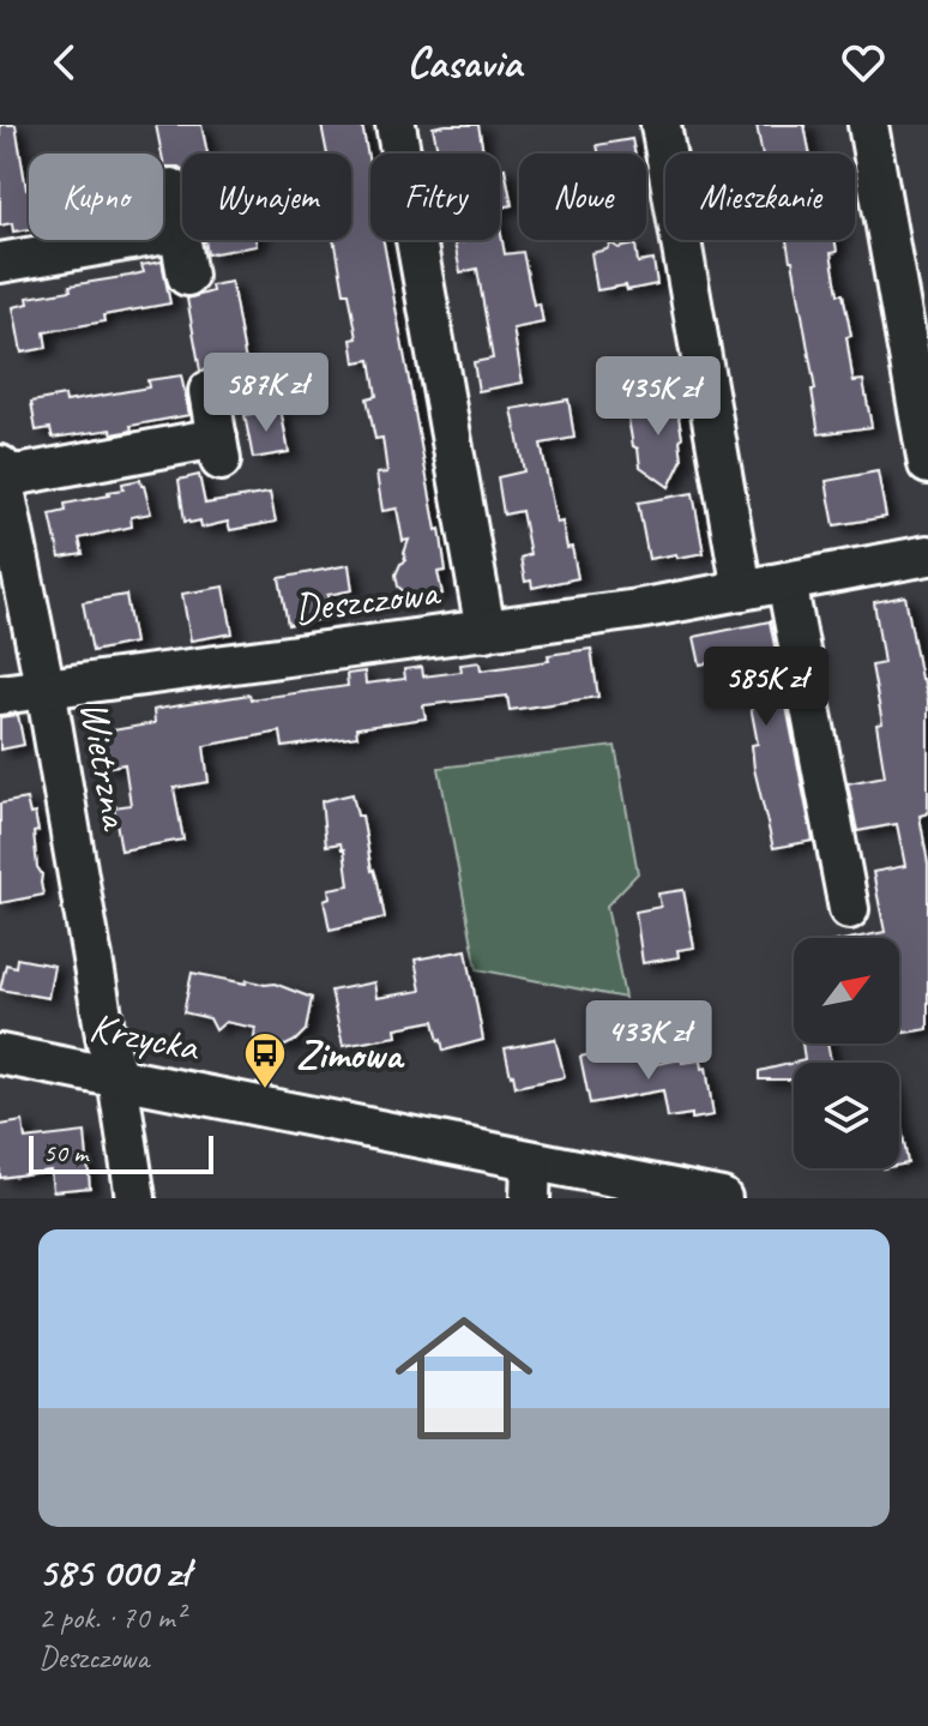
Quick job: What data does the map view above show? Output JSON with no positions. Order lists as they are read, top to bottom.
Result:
{
  "streets": {
    "street": ["Deszczowa", "Wietrzna", "Krzycka"]
  },
  "crossings": [
    ["Deszczowa", "Wietrzna"],
    ["Wietrzna", "Krzycka"]
  ],
  "places": {
    "bus stop": ["Zimowa"]
  },
  "scale_bar": "50 m",
  "north": "top right",
  "page": {
    "header": "Casavia",
    "chip": [
      "Kupno",
      "Wynajem",
      "Filtry",
      "Nowe",
      "Mieszkanie"
    ],
    "price": [
      "587K zł",
      "435K zł",
      "585K zł",
      "433K zł"
    ],
    "scale": "50 m",
    "list": [
      {
        "name": "585 000 zł",
        "note": "2 pok. · 70 m² · Deszczowa"
      }
    ]
  }
}
